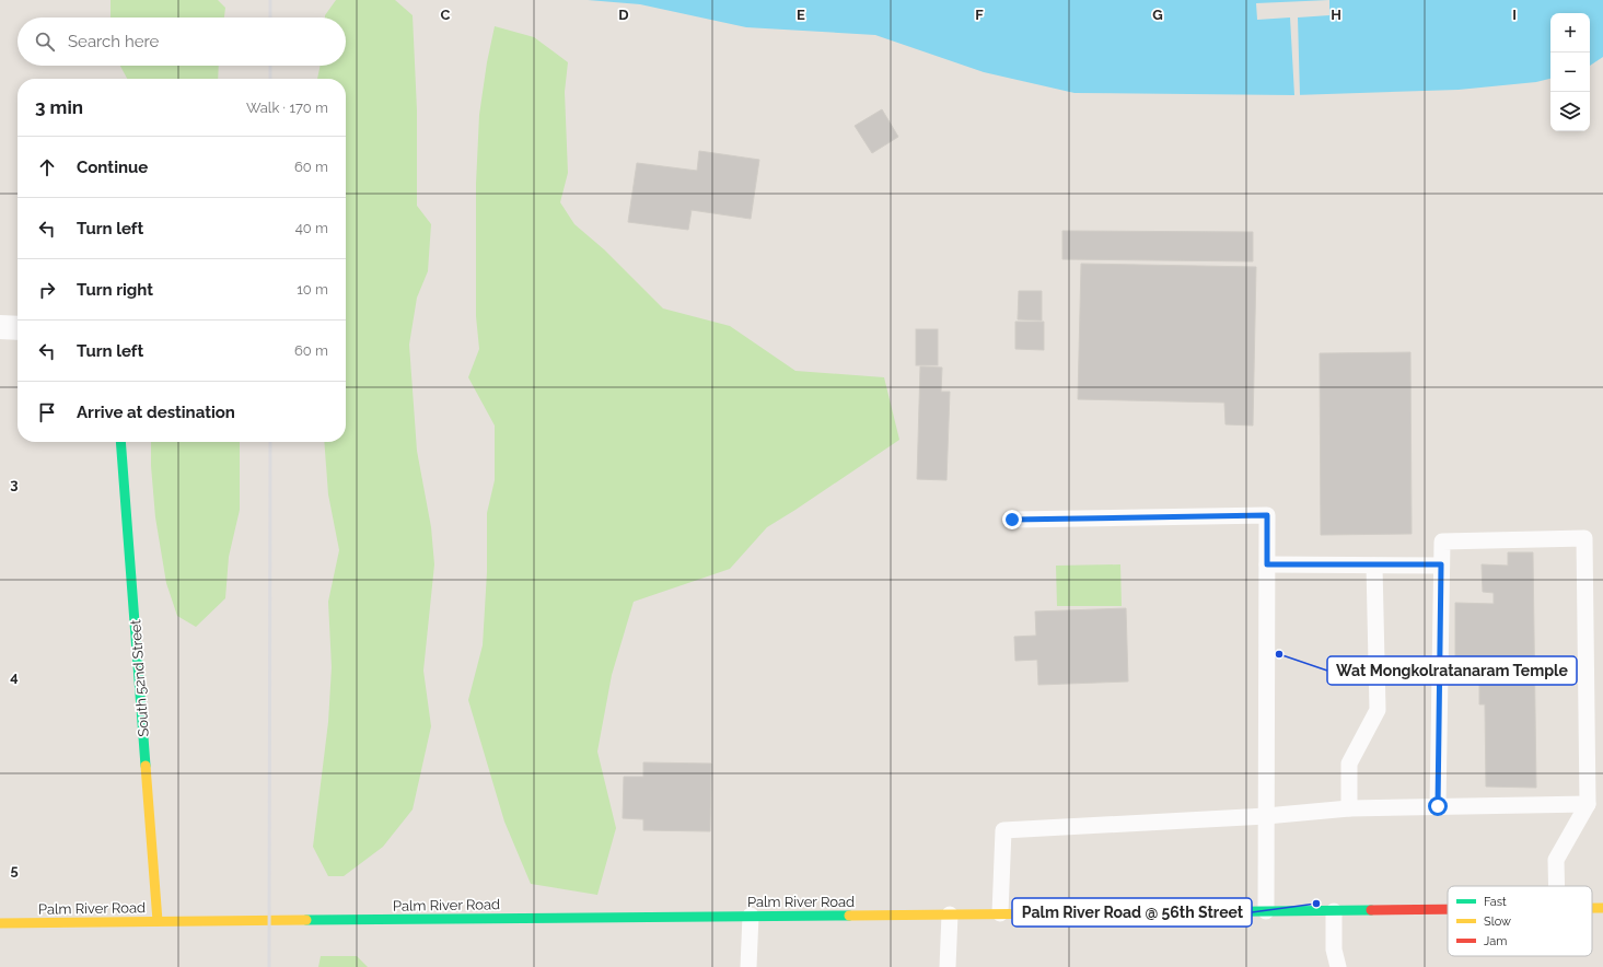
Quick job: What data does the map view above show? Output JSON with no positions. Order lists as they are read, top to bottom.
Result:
{
  "streets": {
    "street": ["South 52nd Street", "Palm River Road"]
  },
  "crossings": [
    ["South 52nd Street", "Palm River Road"]
  ],
  "places": ["Wat Mongkolratanaram Temple", "Palm River Road @ 56th Street"],
  "legend": ["Fast", "Slow", "Jam"],
  "page": {
    "map_buttons": ["+", "−"],
    "search": "Search here",
    "heading": ["3 min", "Walk · 170 m"],
    "list": [
      ["Continue", "60 m"],
      ["Turn left", "40 m"],
      ["Turn right", "10 m"],
      ["Turn left", "60 m"],
      "Arrive at destination"
    ]
  },
  "grid": {
    "columns": [
      "C",
      "D",
      "E",
      "F",
      "G",
      "H",
      "I"
    ],
    "rows": ["3", "4", "5"]
  }
}
